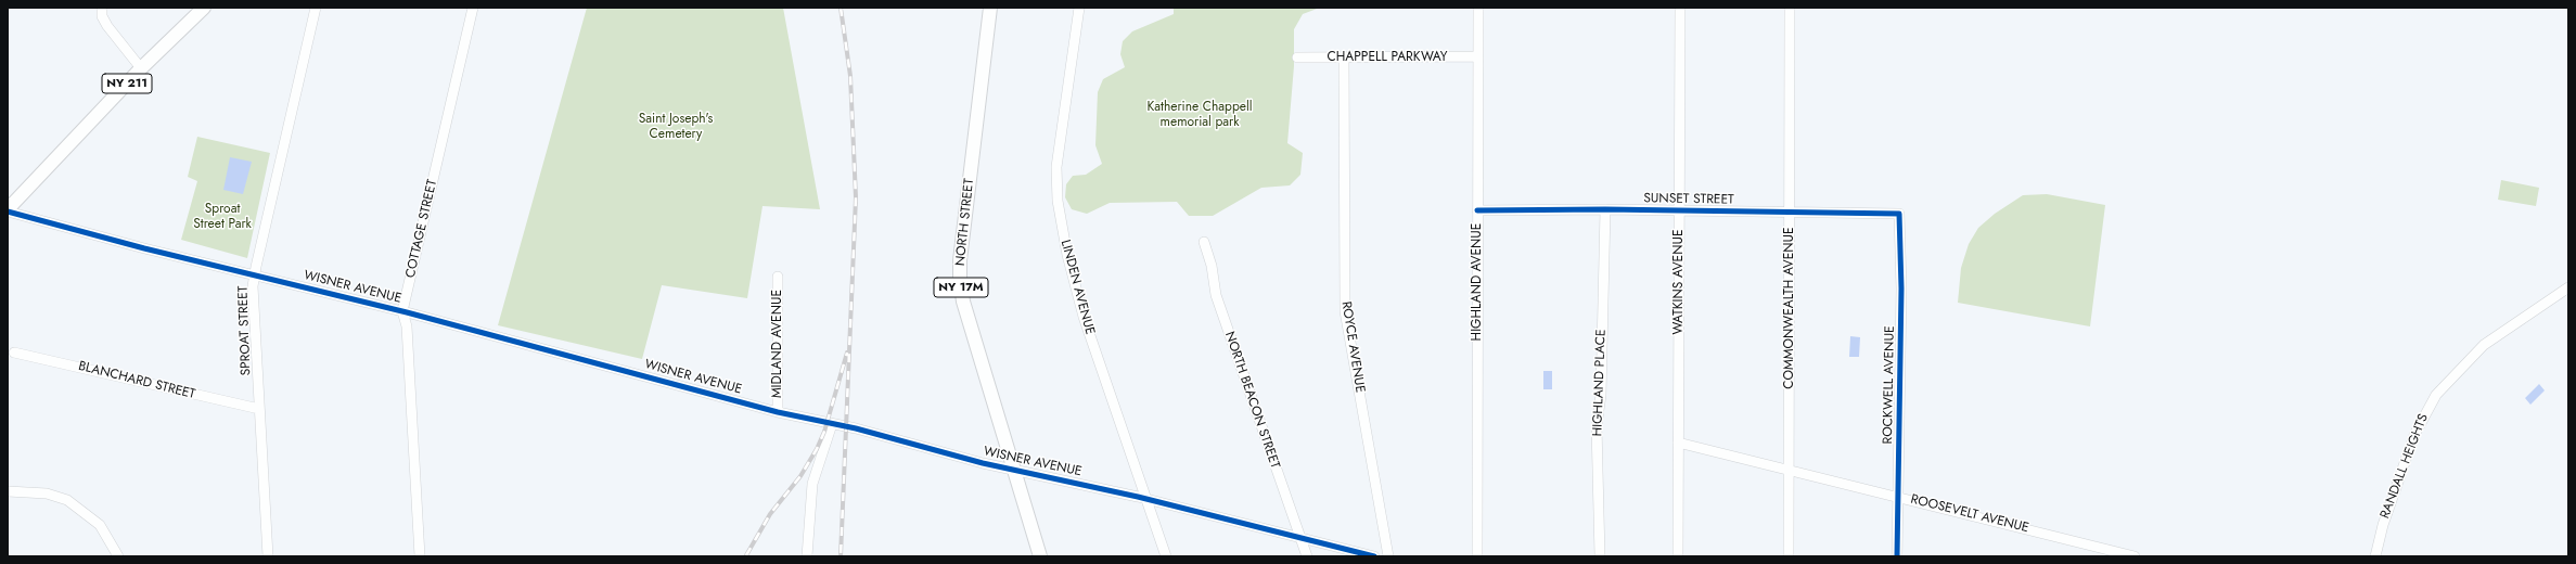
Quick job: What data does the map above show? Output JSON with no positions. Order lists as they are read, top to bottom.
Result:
{
  "streets": {
    "main road": ["NY 211", "NORTH STREET", "NY 17M"],
    "street": [
      "CHAPPELL PARKWAY",
      "SUNSET STREET",
      "COTTAGE STREET",
      "HIGHLAND AVENUE",
      "WATKINS AVENUE",
      "WISNER AVENUE",
      "LINDEN AVENUE",
      "COMMONWEALTH AVENUE",
      "SPROAT STREET",
      "MIDLAND AVENUE",
      "ROYCE AVENUE",
      "BLANCHARD STREET",
      "HIGHLAND PLACE",
      "ROCKWELL AVENUE",
      "NORTH BEACON STREET",
      "RANDALL HEIGHTS",
      "ROOSEVELT AVENUE"
    ]
  },
  "crossings": [
    ["CHAPPELL PARKWAY", "HIGHLAND AVENUE"],
    ["CHAPPELL PARKWAY", "ROYCE AVENUE"],
    ["NY 211", "WISNER AVENUE"],
    ["SUNSET STREET", "HIGHLAND AVENUE"],
    ["SUNSET STREET", "WATKINS AVENUE"],
    ["SUNSET STREET", "COMMONWEALTH AVENUE"],
    ["SUNSET STREET", "HIGHLAND PLACE"],
    ["SUNSET STREET", "ROCKWELL AVENUE"],
    ["NORTH STREET", "WISNER AVENUE"],
    ["COTTAGE STREET", "WISNER AVENUE"],
    ["WATKINS AVENUE", "ROOSEVELT AVENUE"],
    ["WISNER AVENUE", "LINDEN AVENUE"],
    ["WISNER AVENUE", "SPROAT STREET"],
    ["WISNER AVENUE", "MIDLAND AVENUE"],
    ["WISNER AVENUE", "NORTH BEACON STREET"],
    ["COMMONWEALTH AVENUE", "ROOSEVELT AVENUE"],
    ["SPROAT STREET", "BLANCHARD STREET"],
    ["ROCKWELL AVENUE", "ROOSEVELT AVENUE"]
  ],
  "parks": ["Katherine Chappell memorial park", "Saint Joseph's Cemetery", "Sproat Street Park"]
}
